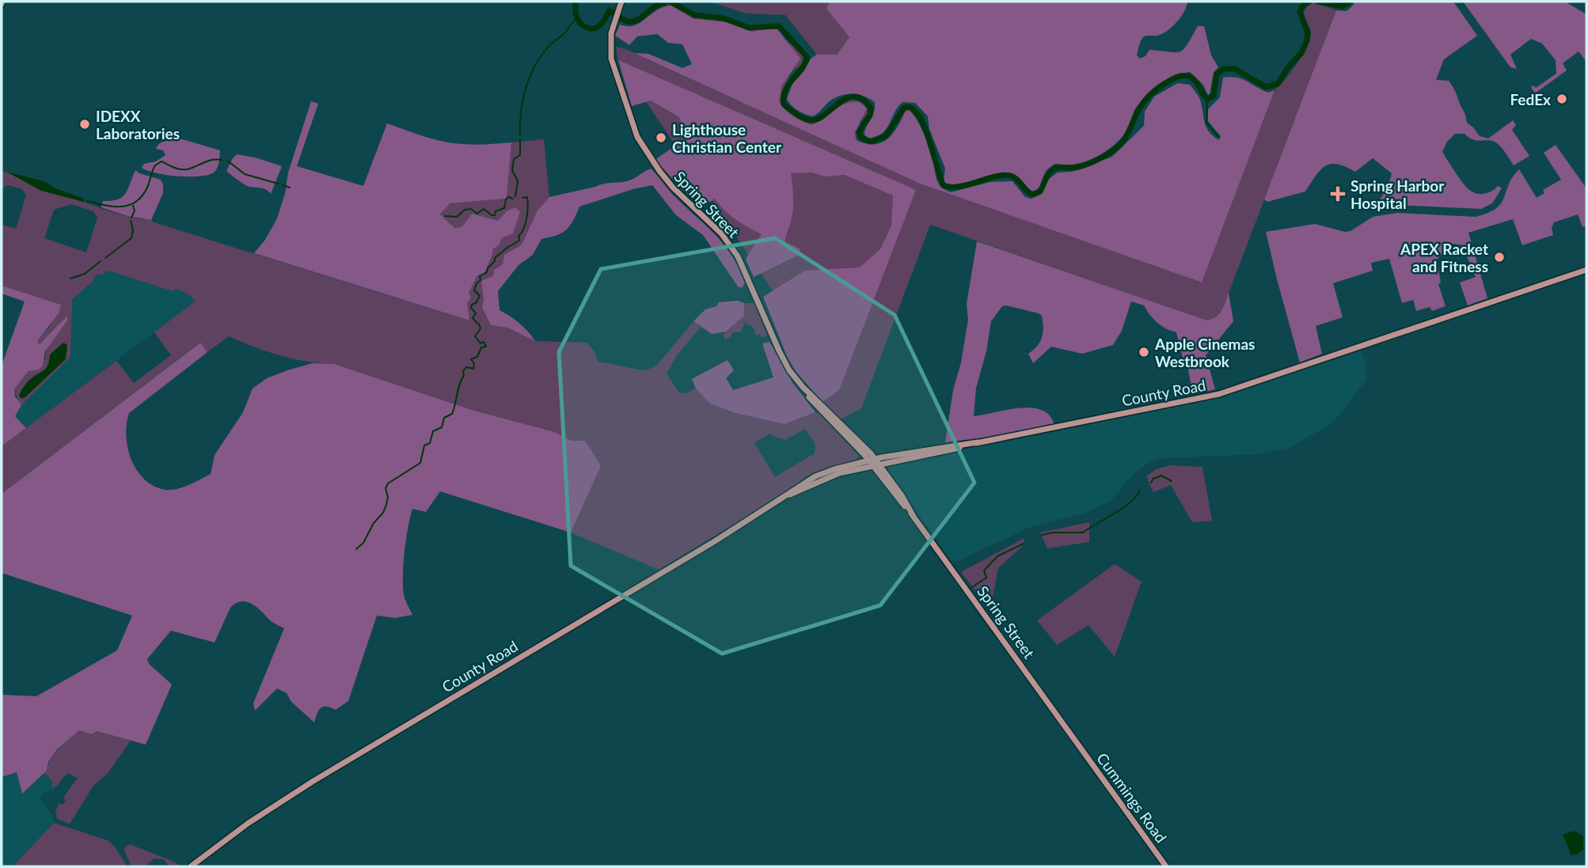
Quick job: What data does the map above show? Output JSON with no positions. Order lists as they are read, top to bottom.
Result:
{
  "streets": {
    "main road": ["Spring Street", "County Road", "Cummings Road"]
  },
  "crossings": [
    ["Spring Street", "County Road"],
    ["Spring Street", "Cummings Road"]
  ],
  "places": {
    "other": [
      "FedEx",
      "IDEXX Laboratories",
      "Lighthouse Christian Center",
      "APEX Racket and Fitness",
      "Apple Cinemas Westbrook"
    ],
    "health": ["Spring Harbor Hospital"]
  }
}
